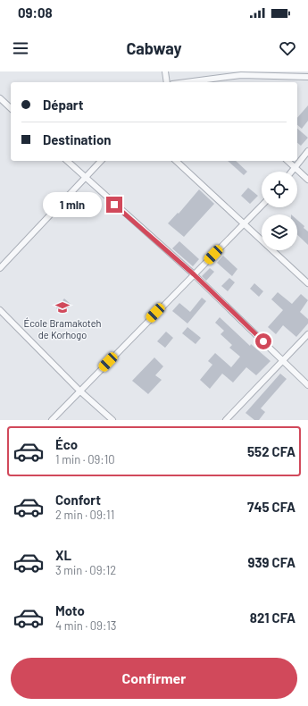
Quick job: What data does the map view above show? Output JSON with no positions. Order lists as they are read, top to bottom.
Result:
{
  "places": {
    "school or university": ["École Bramakoteh de Korhogo"]
  },
  "page": {
    "status": "09:08",
    "header": "Cabway",
    "banner": ["Départ", "Destination"],
    "bubble": "1 min",
    "list": [
      {
        "name": "Éco",
        "note": "1 min · 09:10",
        "value": "552 CFA"
      },
      {
        "name": "Confort",
        "note": "2 min · 09:11",
        "value": "745 CFA"
      },
      {
        "name": "XL",
        "note": "3 min · 09:12",
        "value": "939 CFA"
      },
      {
        "name": "Moto",
        "note": "4 min · 09:13",
        "value": "821 CFA"
      }
    ],
    "buttons": "Confirmer"
  }
}
